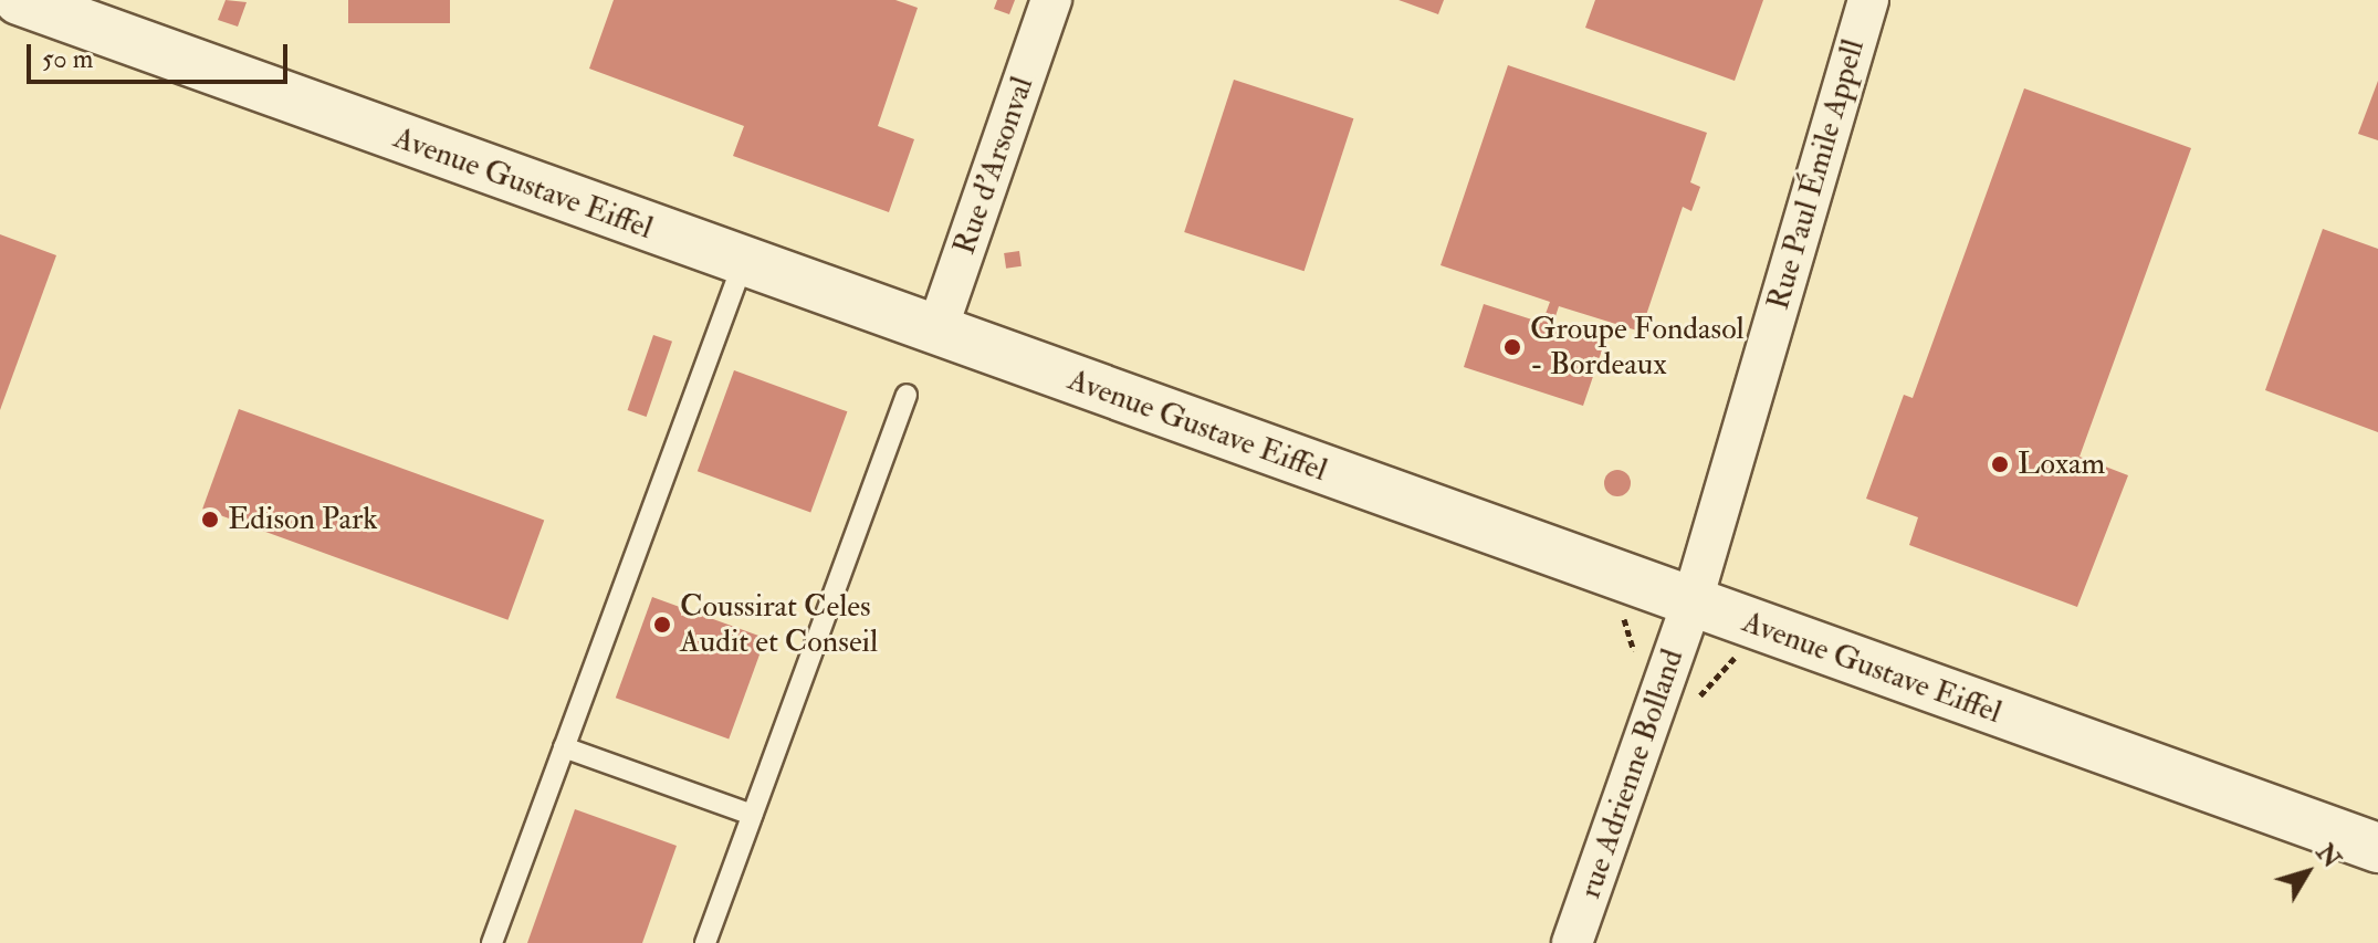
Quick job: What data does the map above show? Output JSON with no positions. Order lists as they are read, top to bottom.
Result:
{
  "streets": {
    "street": [
      "Rue d'Arsonval",
      "Rue Paul Émile Appell",
      "Avenue Gustave Eiffel",
      "rue Adrienne Bolland"
    ]
  },
  "crossings": [
    ["Rue d'Arsonval", "Avenue Gustave Eiffel"],
    ["Rue Paul Émile Appell", "Avenue Gustave Eiffel"],
    ["Rue Paul Émile Appell", "rue Adrienne Bolland"],
    ["Avenue Gustave Eiffel", "rue Adrienne Bolland"]
  ],
  "places": [
    "Groupe Fondasol - Bordeaux",
    "Loxam",
    "Edison Park",
    "Coussirat Celes Audit et Conseil"
  ],
  "scale_bar": "50 m",
  "north": "top right"
}
